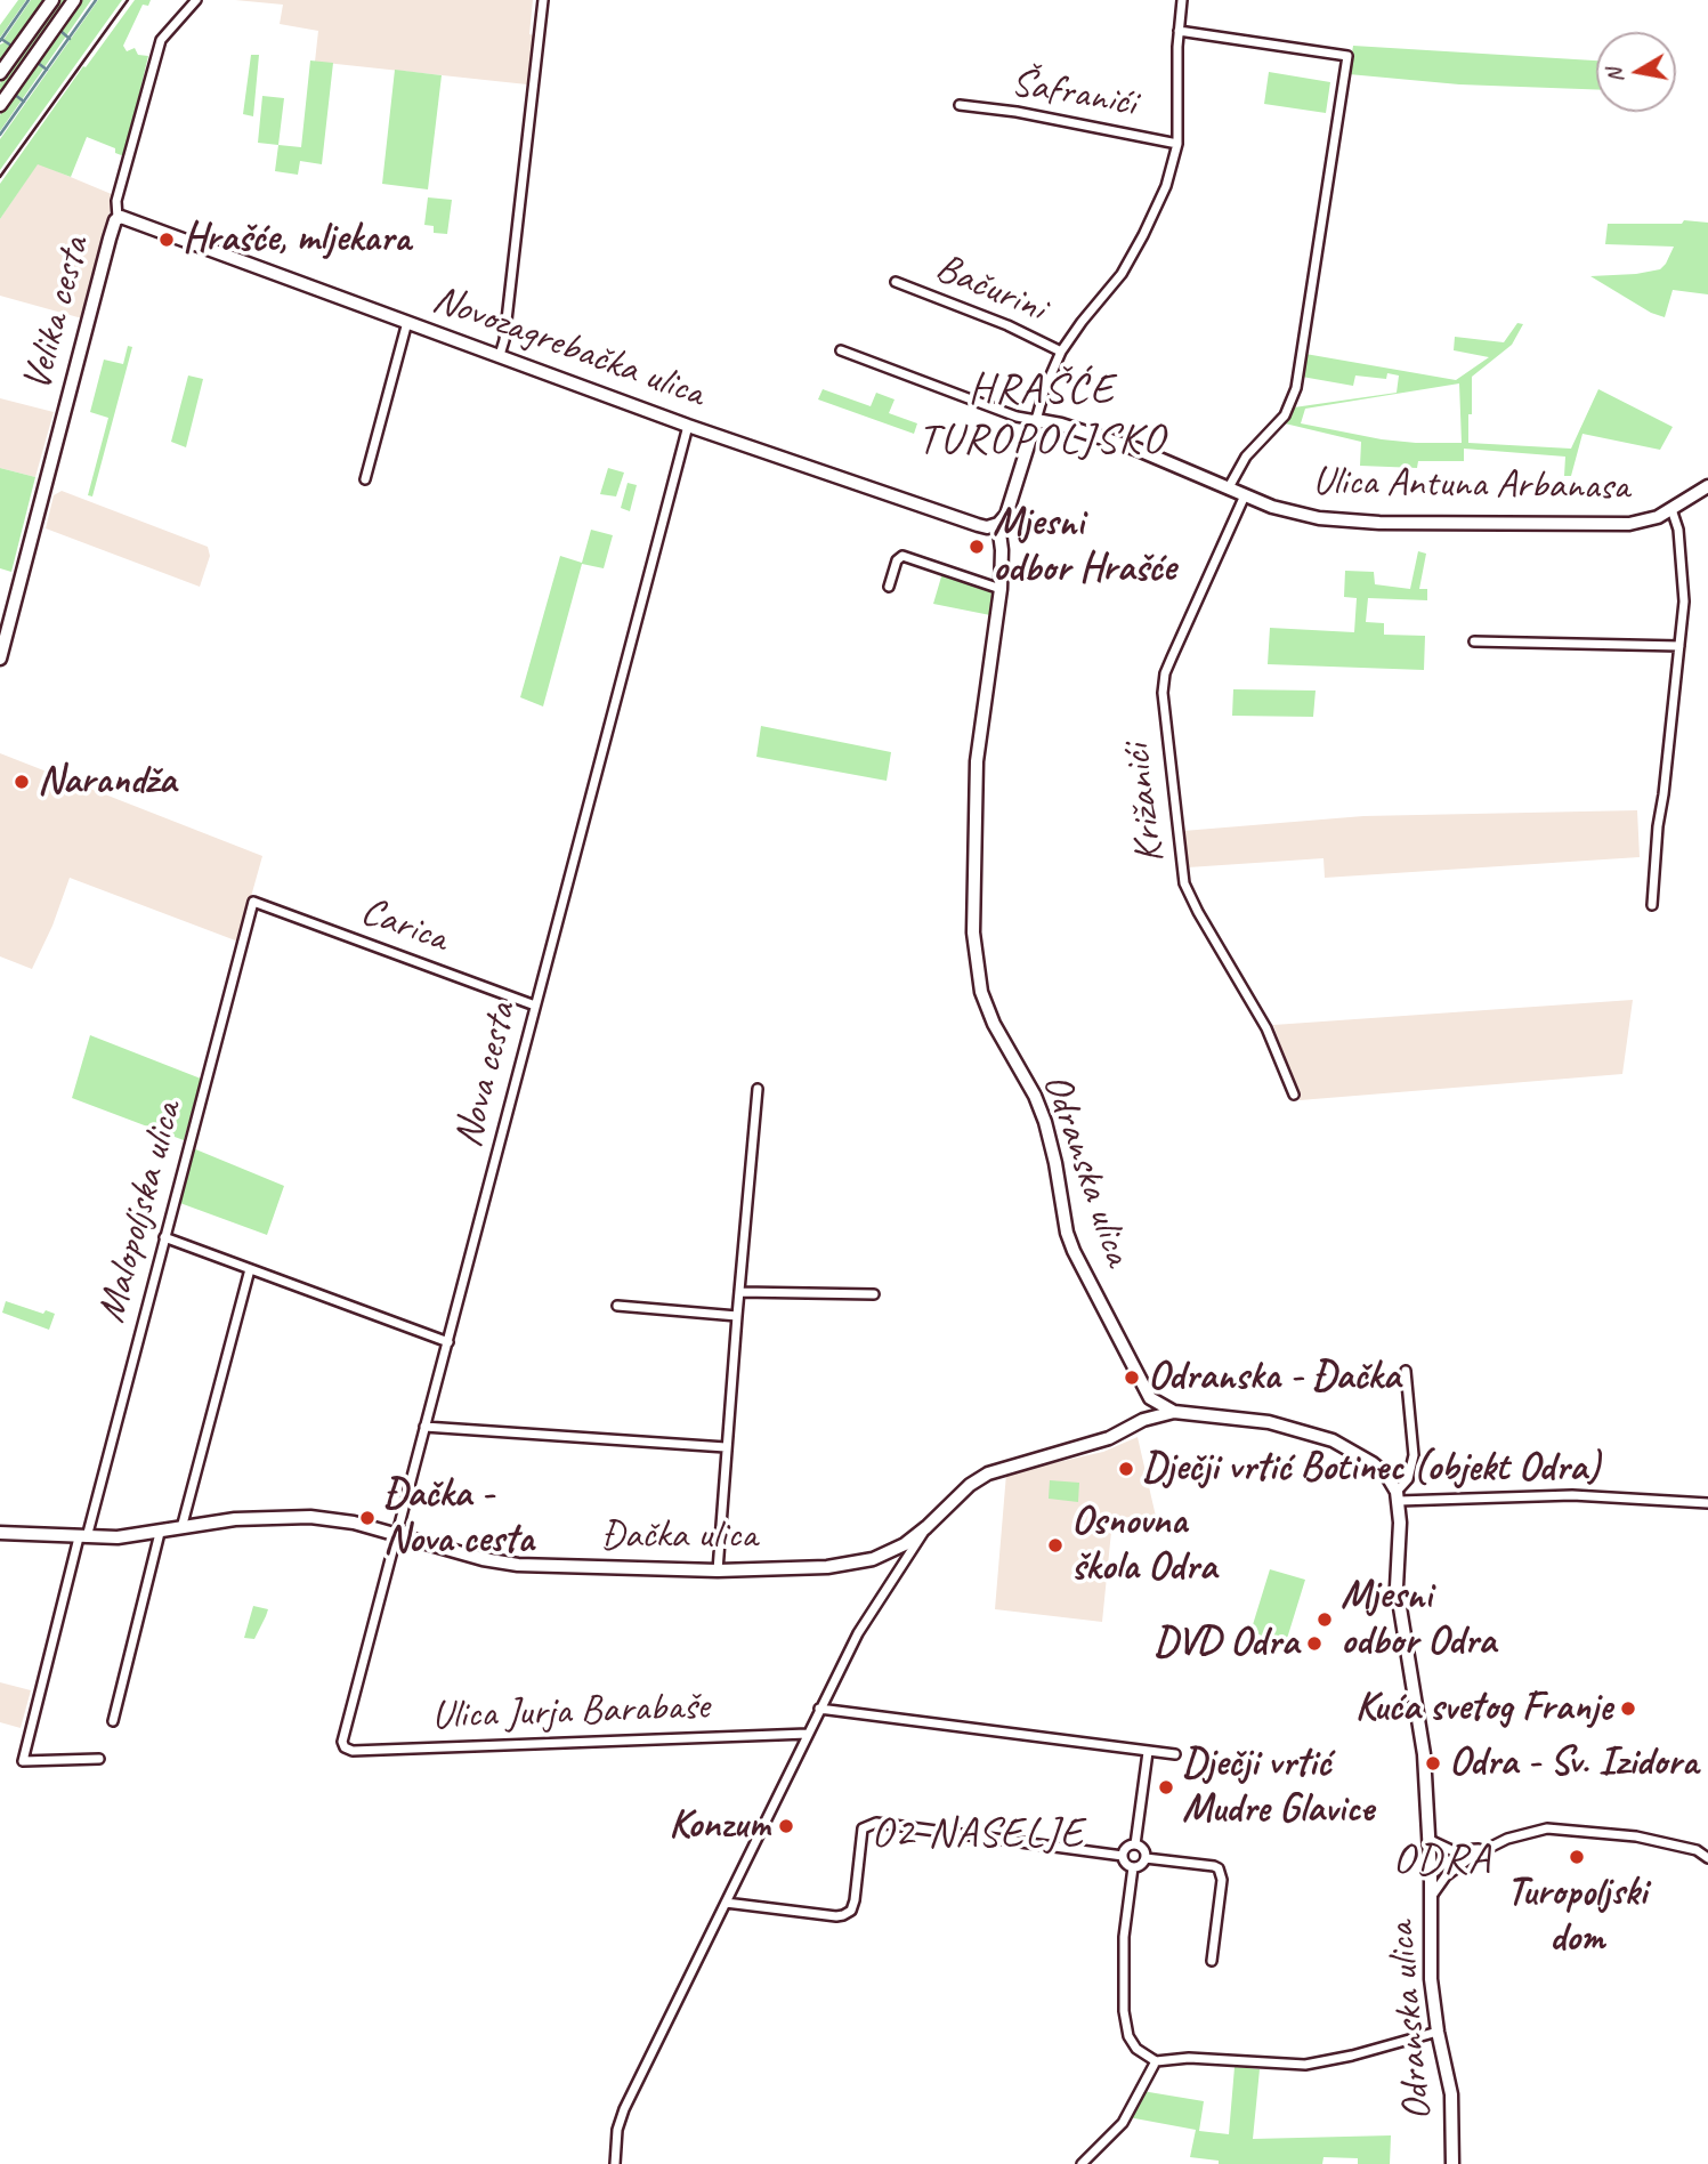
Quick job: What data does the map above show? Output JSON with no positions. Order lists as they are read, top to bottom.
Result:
{
  "streets": {
    "street": [
      "Šafranići",
      "Bačurini",
      "Velika cesta",
      "Novozagrebačka ulica",
      "Ulica Antuna Arbanasa",
      "Križanići",
      "Carica",
      "Nova cesta",
      "Odranska ulica",
      "Malopoljska ulica",
      "Đačka ulica",
      "Ulica Jurja Barabaše"
    ]
  },
  "crossings": [
    ["Velika cesta", "Novozagrebačka ulica"],
    ["Novozagrebačka ulica", "Nova cesta"],
    ["Novozagrebačka ulica", "Odranska ulica"],
    ["Ulica Antuna Arbanasa", "Križanići"],
    ["Carica", "Nova cesta"],
    ["Carica", "Malopoljska ulica"],
    ["Nova cesta", "Đačka ulica"],
    ["Nova cesta", "Ulica Jurja Barabaše"],
    ["Odranska ulica", "Đačka ulica"],
    ["Malopoljska ulica", "Đačka ulica"]
  ],
  "districts": ["HRAŠĆE TUROPOLJSKO", "O2 NASELJE", "ODRA"],
  "places": [
    "Hrašće, mljekara",
    "Mjesni odbor Hrašće",
    "Narandža",
    "Odranska - Đačka",
    "Dječji vrtić Botinec (objekt Odra)",
    "Đačka - Nova cesta",
    "Osnovna škola Odra",
    "Mjesni odbor Odra",
    "DVD Odra",
    "Kuća svetog Franje",
    "Odra - Sv. Izidora",
    "Dječji vrtić Mudre Glavice",
    "Konzum",
    "Turopoljski dom"
  ],
  "north": "left"
}
